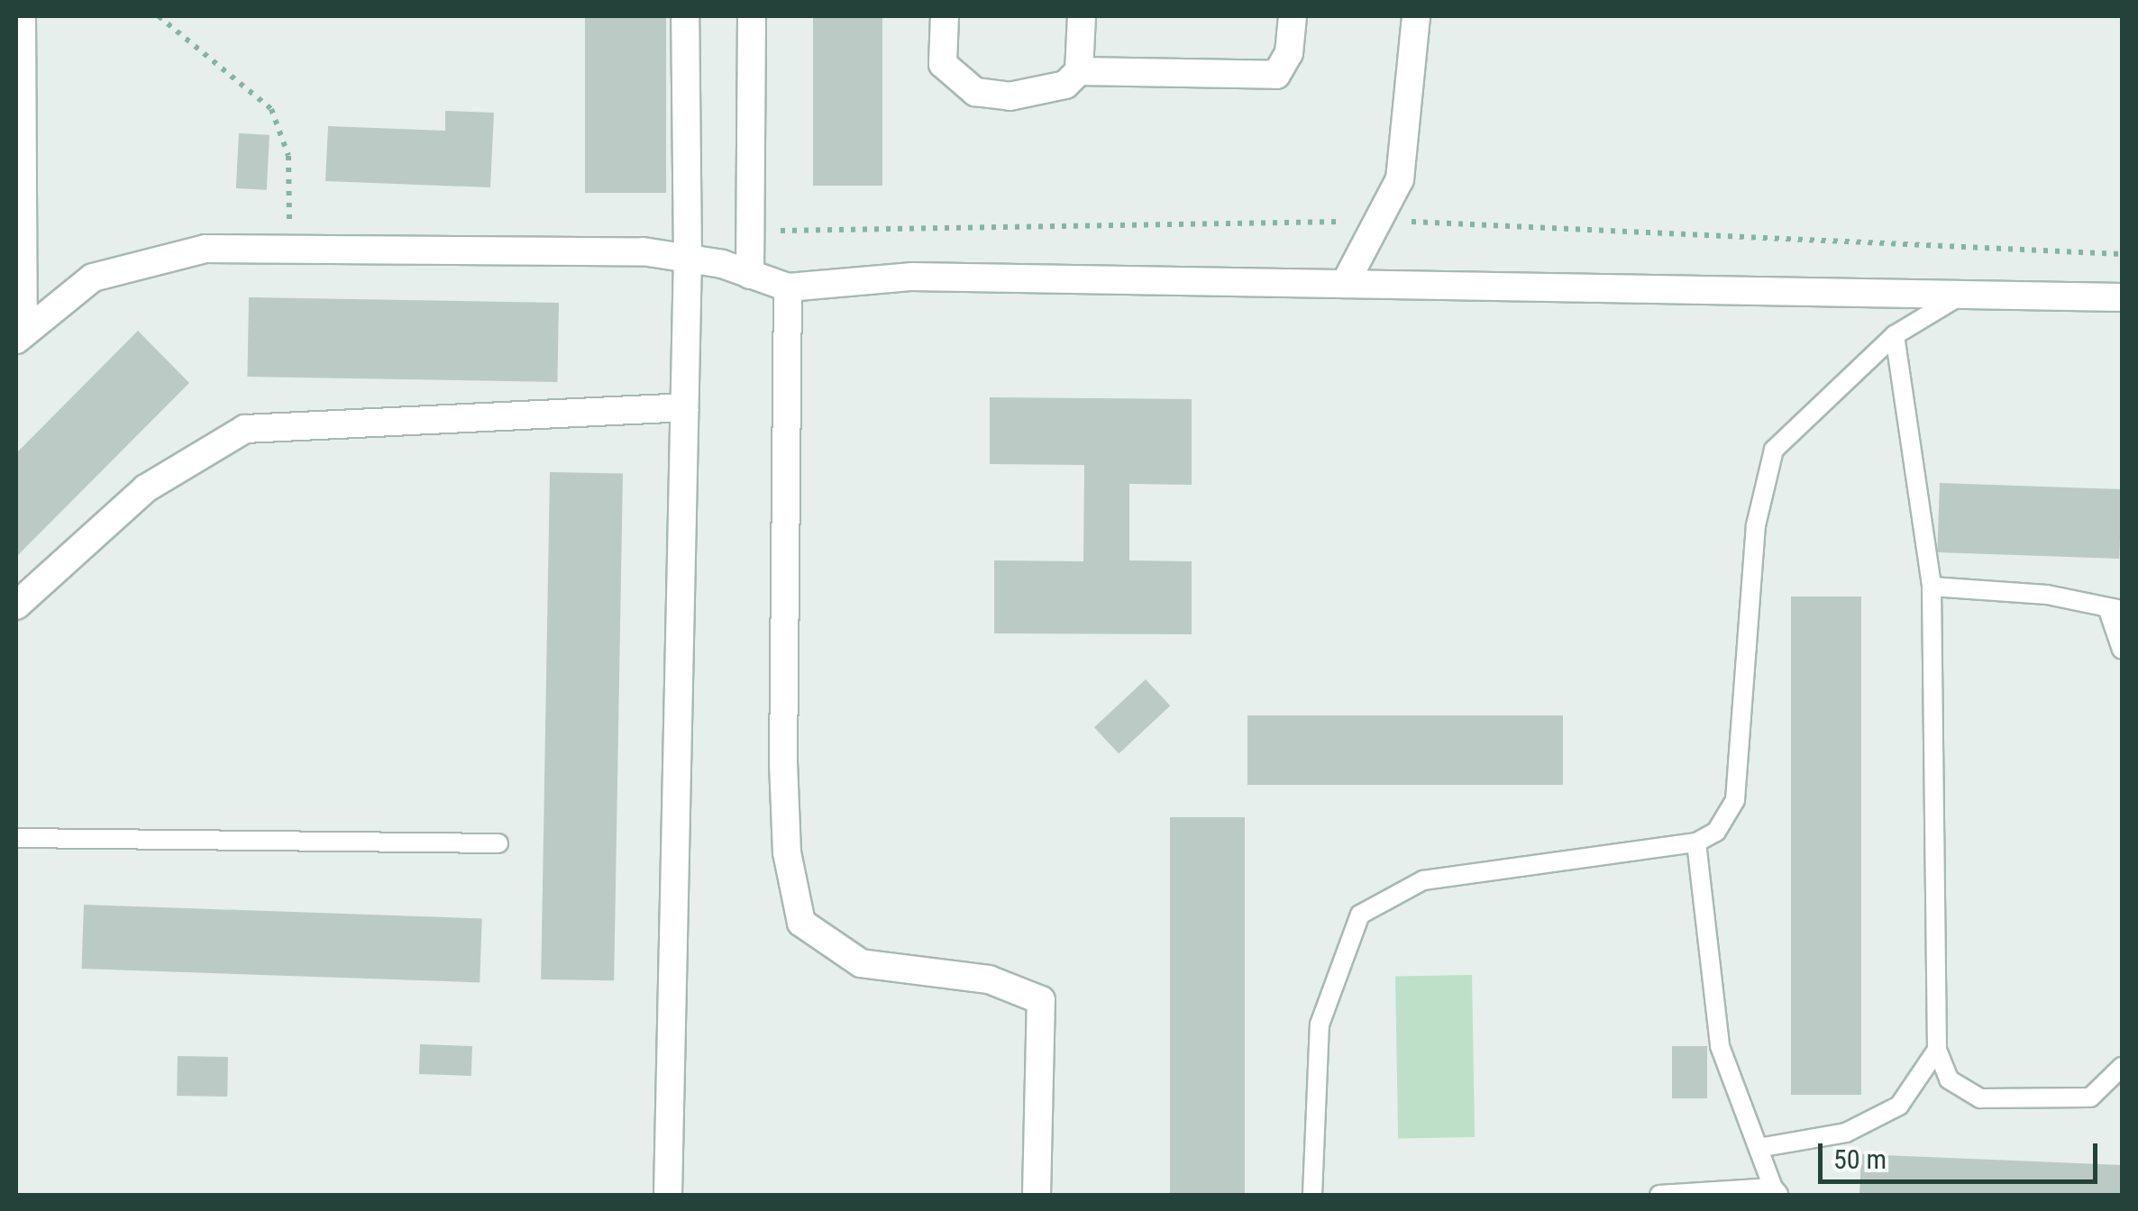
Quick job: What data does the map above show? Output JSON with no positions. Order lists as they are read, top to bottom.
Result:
{
  "scale_bar": "50 m"
}
